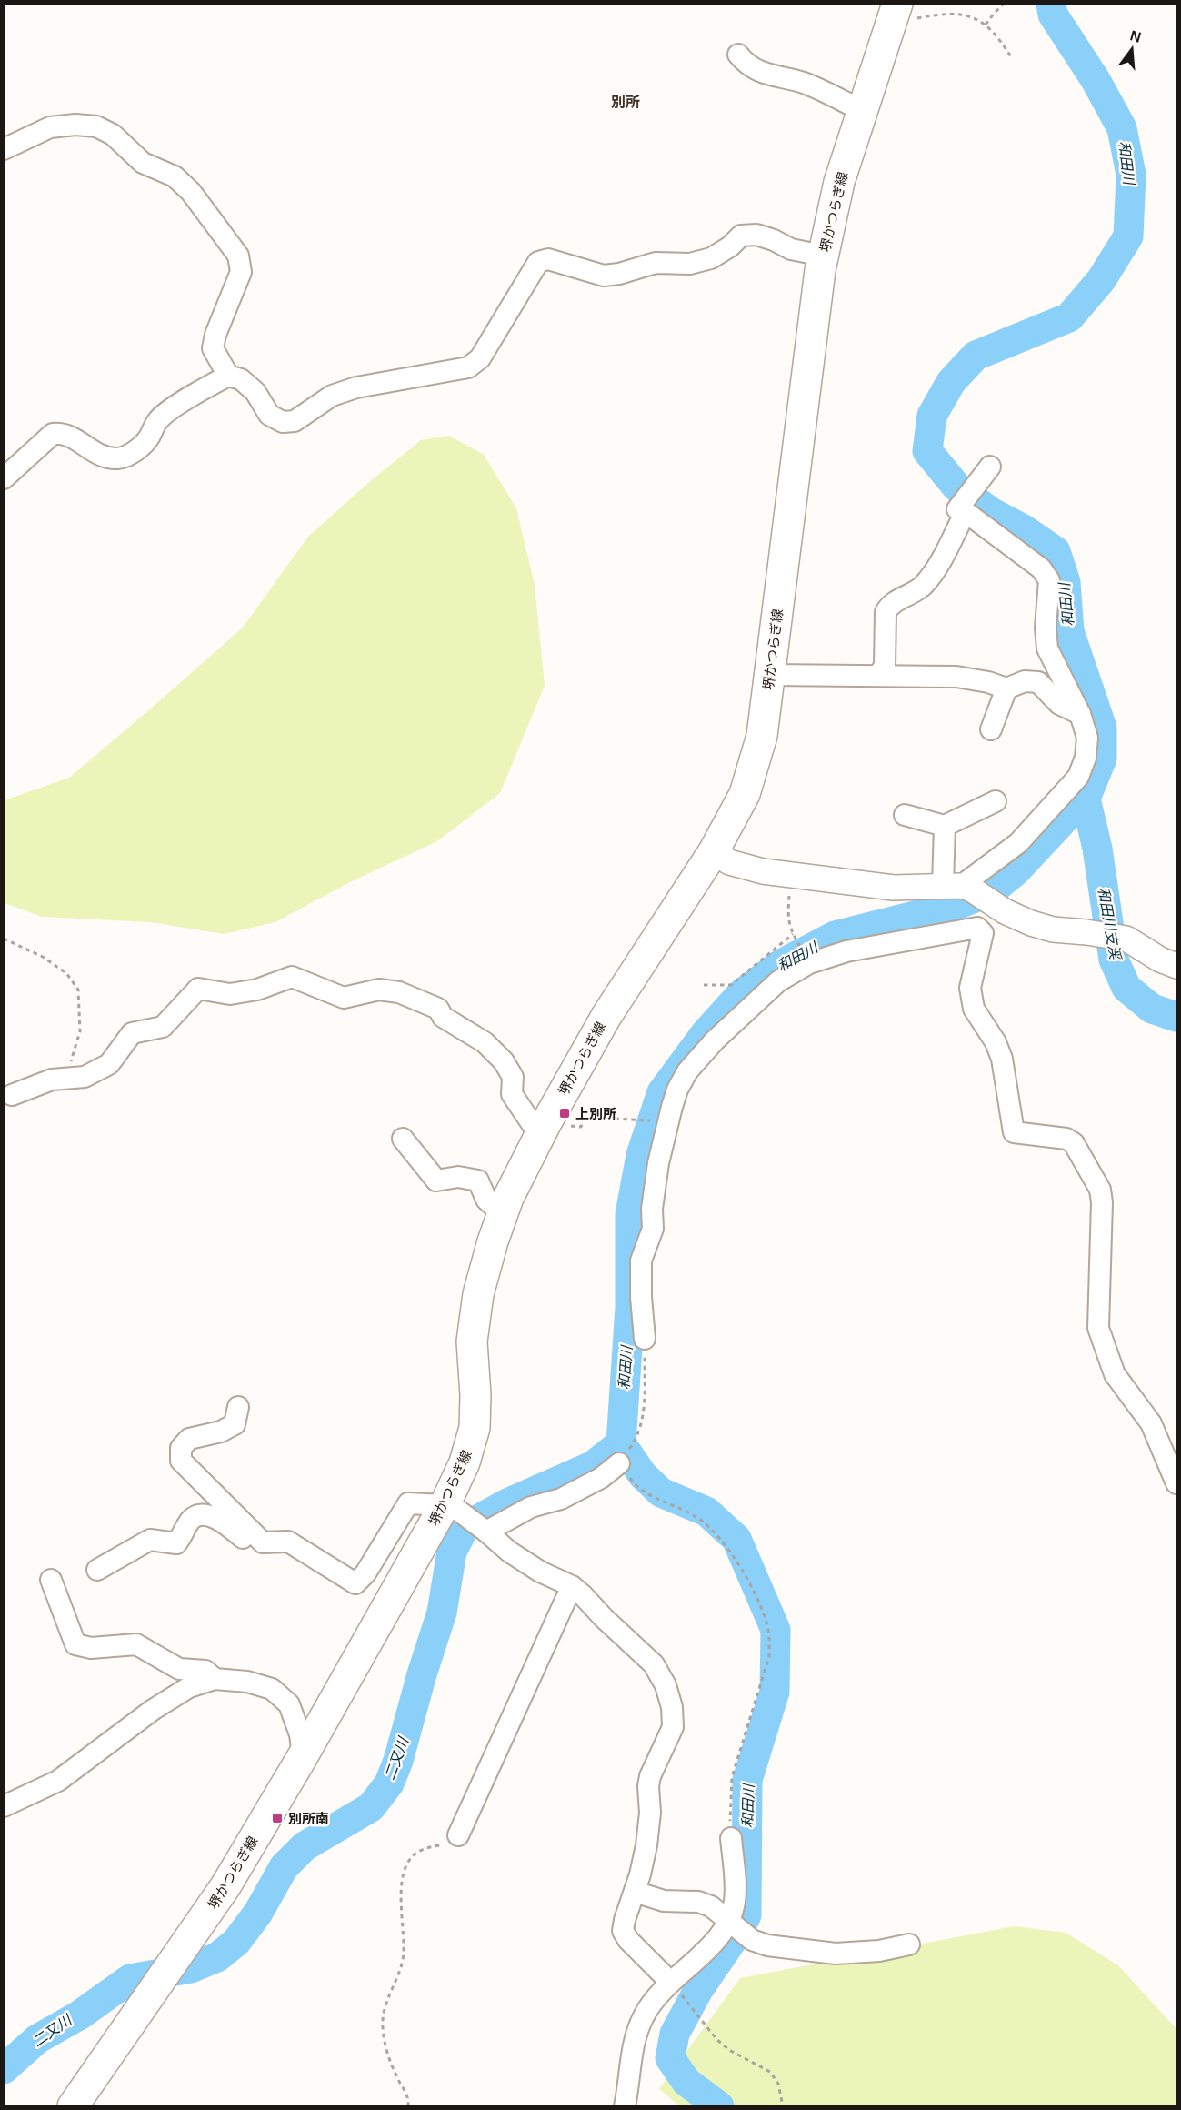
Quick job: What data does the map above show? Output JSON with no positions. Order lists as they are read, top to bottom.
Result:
{
  "streets": {
    "main road": ["堺かつらぎ線"]
  },
  "districts": ["別所"],
  "water": ["和田川", "和田川支渓", "二又川"],
  "places": {
    "transit": ["上別所", "別所南"]
  },
  "north": "top"
}
